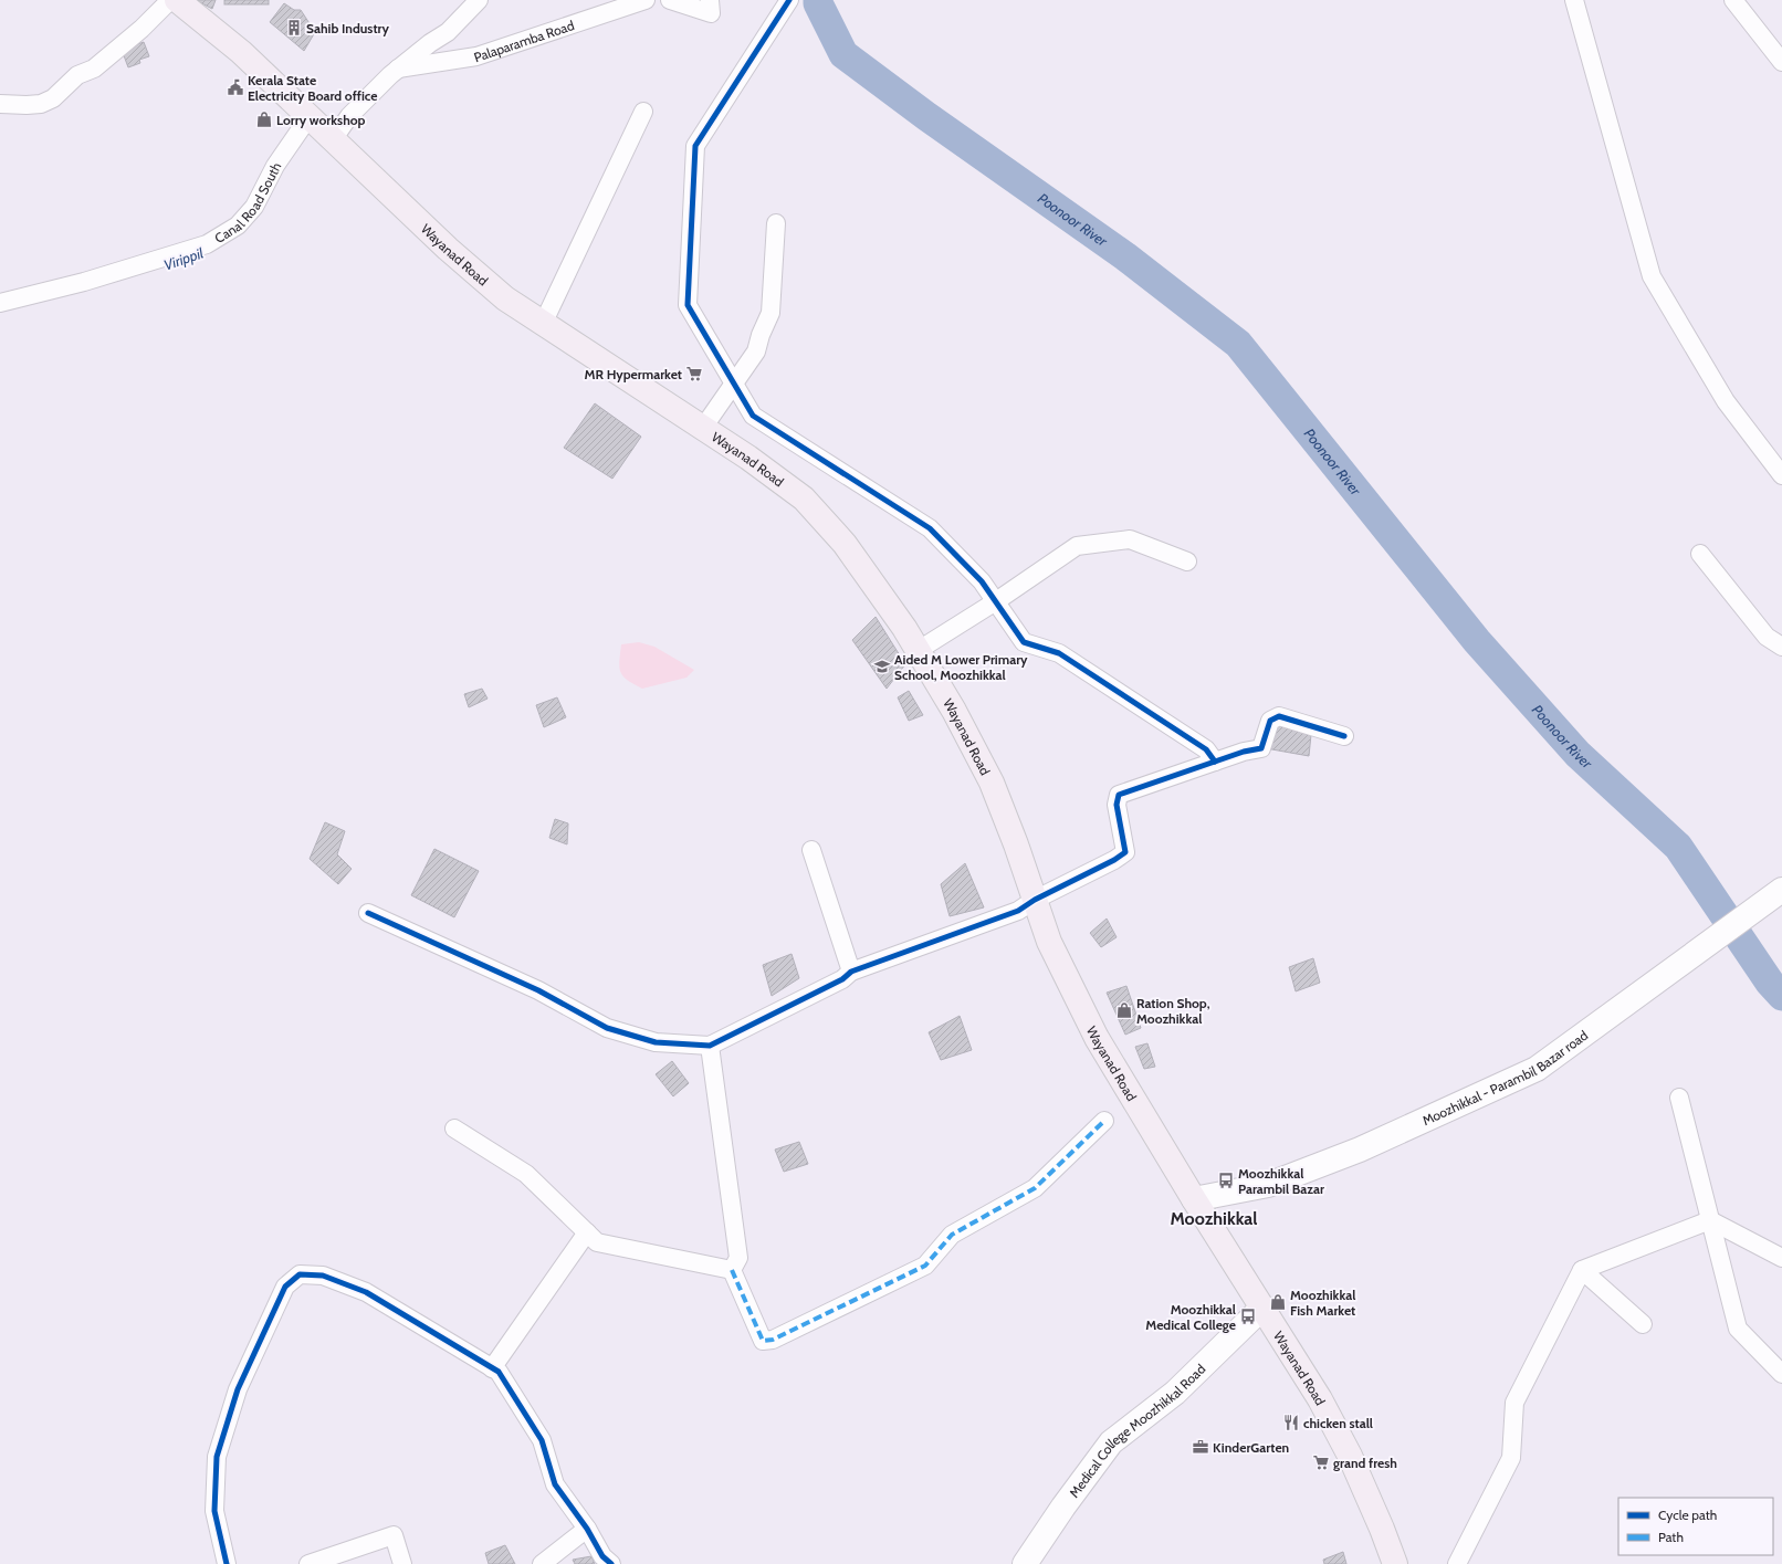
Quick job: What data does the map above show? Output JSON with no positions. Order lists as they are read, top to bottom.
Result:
{
  "streets": {
    "highway": ["Wayanad Road"],
    "main road": ["Moozhikkal - Parambil Bazar road", "Medical College Moozhikkal Road"],
    "street": ["Palaparamba Road", "Canal Road South"]
  },
  "crossings": [
    ["Canal Road South", "Wayanad Road"],
    ["Wayanad Road", "Moozhikkal - Parambil Bazar road"],
    ["Wayanad Road", "Medical College Moozhikkal Road"]
  ],
  "districts": ["Moozhikkal"],
  "water": ["Poonoor River", "Virippil"],
  "places": {
    "building": ["Sahib Industry"],
    "public building": ["Kerala State Electricity Board office"],
    "shop": ["Lorry workshop", "Ration Shop, Moozhikkal", "Moozhikkal Fish Market"],
    "supermarket": ["MR Hypermarket", "grand fresh"],
    "school or university": ["Aided M Lower Primary School, Moozhikkal"],
    "bus stop": ["Moozhikkal Parambil Bazar", "Moozhikkal Medical College"],
    "restaurant": ["chicken stall"],
    "office": ["KinderGarten"]
  },
  "legend": ["Cycle path", "Path"]
}
